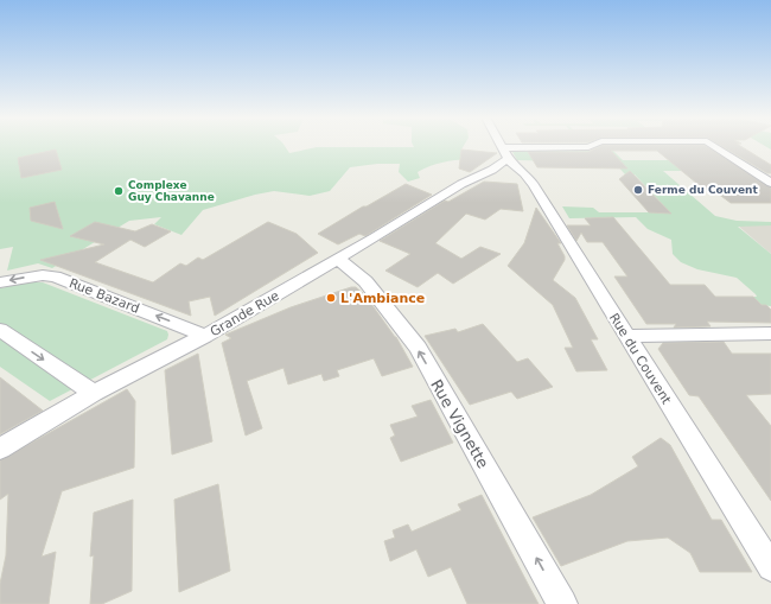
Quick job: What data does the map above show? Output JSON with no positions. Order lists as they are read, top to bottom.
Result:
{
  "streets": {
    "street": [
      "Rue Bazard",
      "Grande Rue",
      "Rue du Couvent",
      "Rue Vignette"
    ]
  },
  "crossings": [
    ["Rue Bazard", "Grande Rue"],
    ["Grande Rue", "Rue du Couvent"],
    ["Grande Rue", "Rue Vignette"]
  ],
  "one_way": ["Rue Vignette"],
  "places": ["Ferme du Couvent", "Complexe Guy Chavanne", "L'Ambiance"]
}
